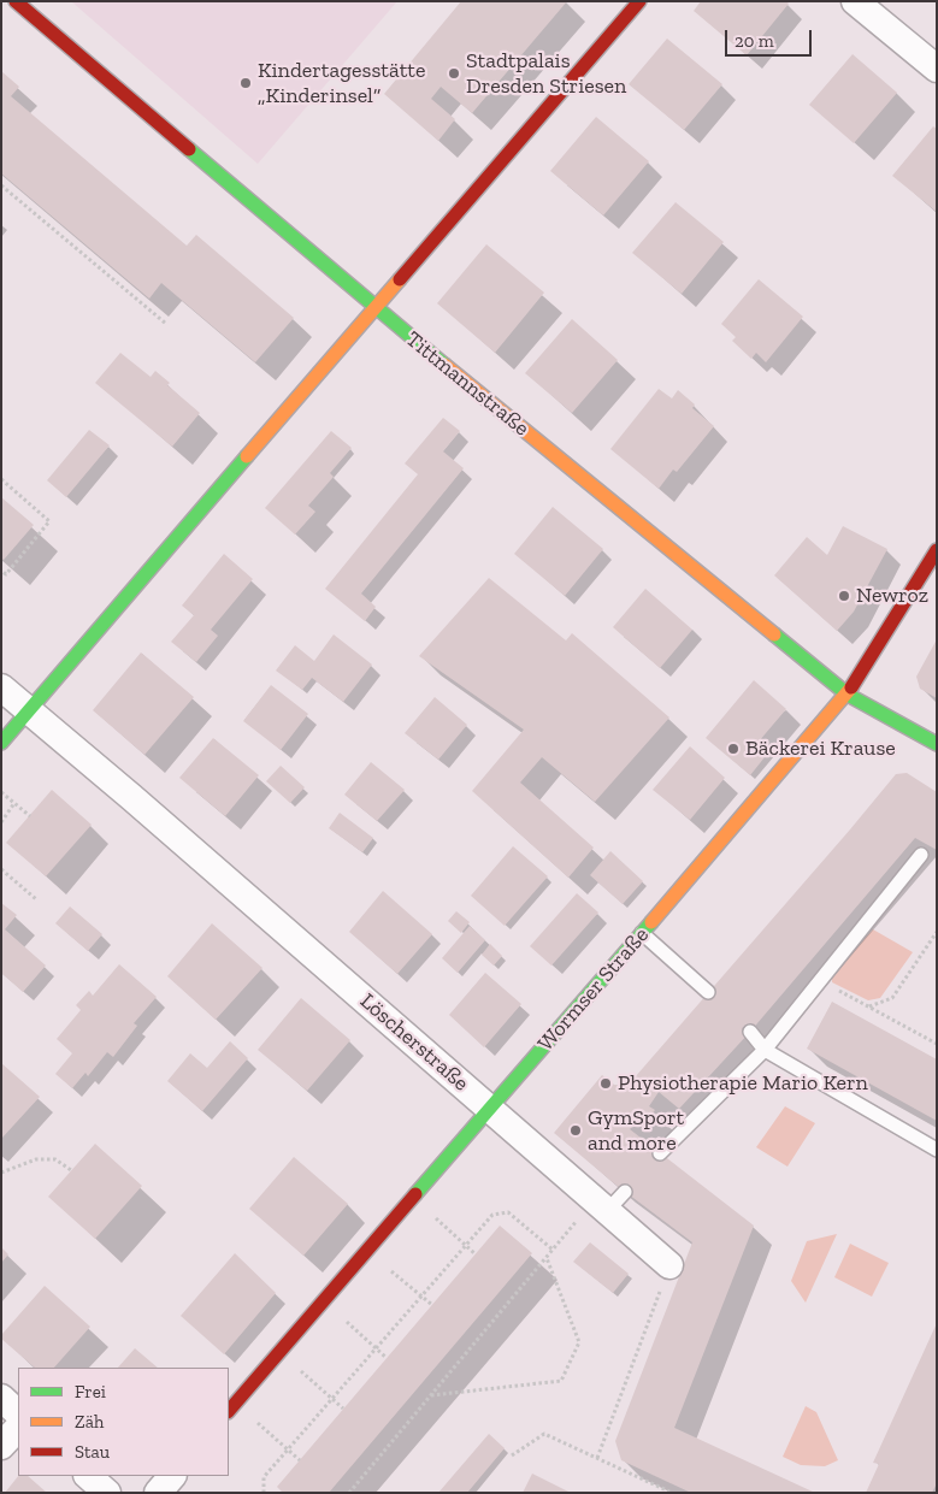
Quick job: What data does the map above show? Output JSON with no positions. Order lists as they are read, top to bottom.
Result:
{
  "streets": {
    "street": ["Tittmannstraße", "Wormser Straße", "Löscherstraße"]
  },
  "crossings": [
    ["Tittmannstraße", "Wormser Straße"],
    ["Wormser Straße", "Löscherstraße"]
  ],
  "places": [
    "Stadtpalais Dresden Striesen",
    "Kindertagesstätte „Kinderinsel“",
    "Newroz",
    "Bäckerei Krause",
    "Physiotherapie Mario Kern",
    "GymSport and more"
  ],
  "legend": ["Frei", "Zäh", "Stau"],
  "scale_bar": "20 m"
}
